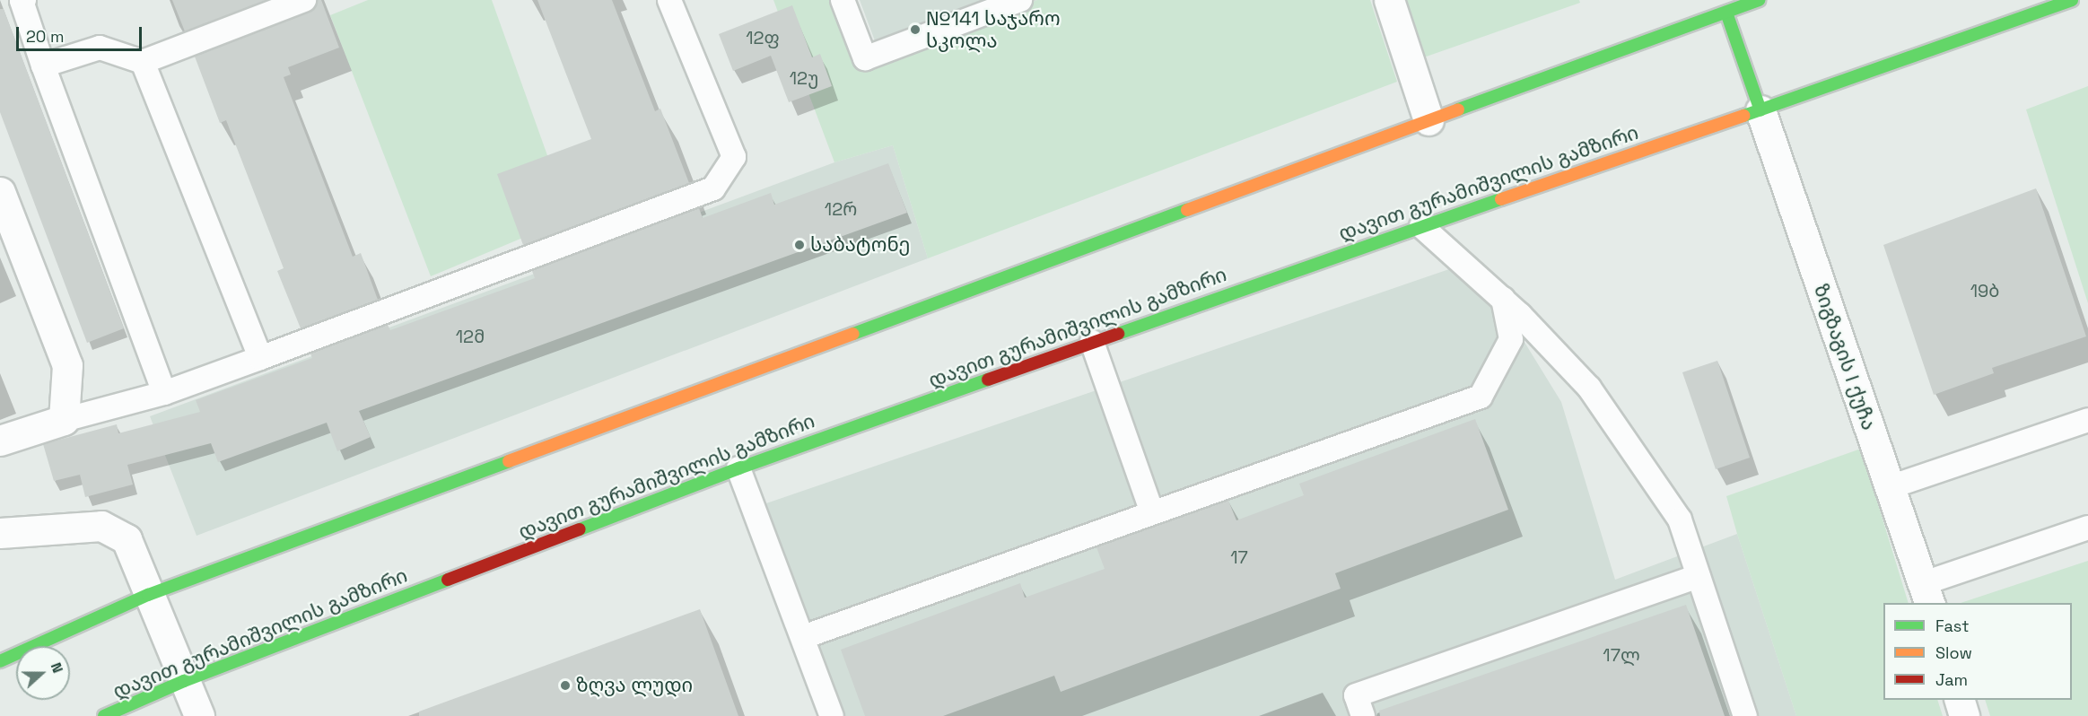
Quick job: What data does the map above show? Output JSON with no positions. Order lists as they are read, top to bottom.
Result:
{
  "streets": {
    "main road": ["დავით გურამიშვილის გამზირი"],
    "street": ["ზიგზაგის I ქუჩა"]
  },
  "crossings": [
    ["დავით გურამიშვილის გამზირი", "ზიგზაგის I ქუჩა"]
  ],
  "places": ["№141 საჯარო სკოლა", "საბატონე", "ზღვა ლუდი"],
  "house_numbers": [
    "12ფ",
    "12უ",
    "12რ",
    "19ბ",
    "12მ",
    "17",
    "17ლ"
  ],
  "legend": ["Fast", "Slow", "Jam"],
  "scale_bar": "20 m",
  "north": "right"
}
